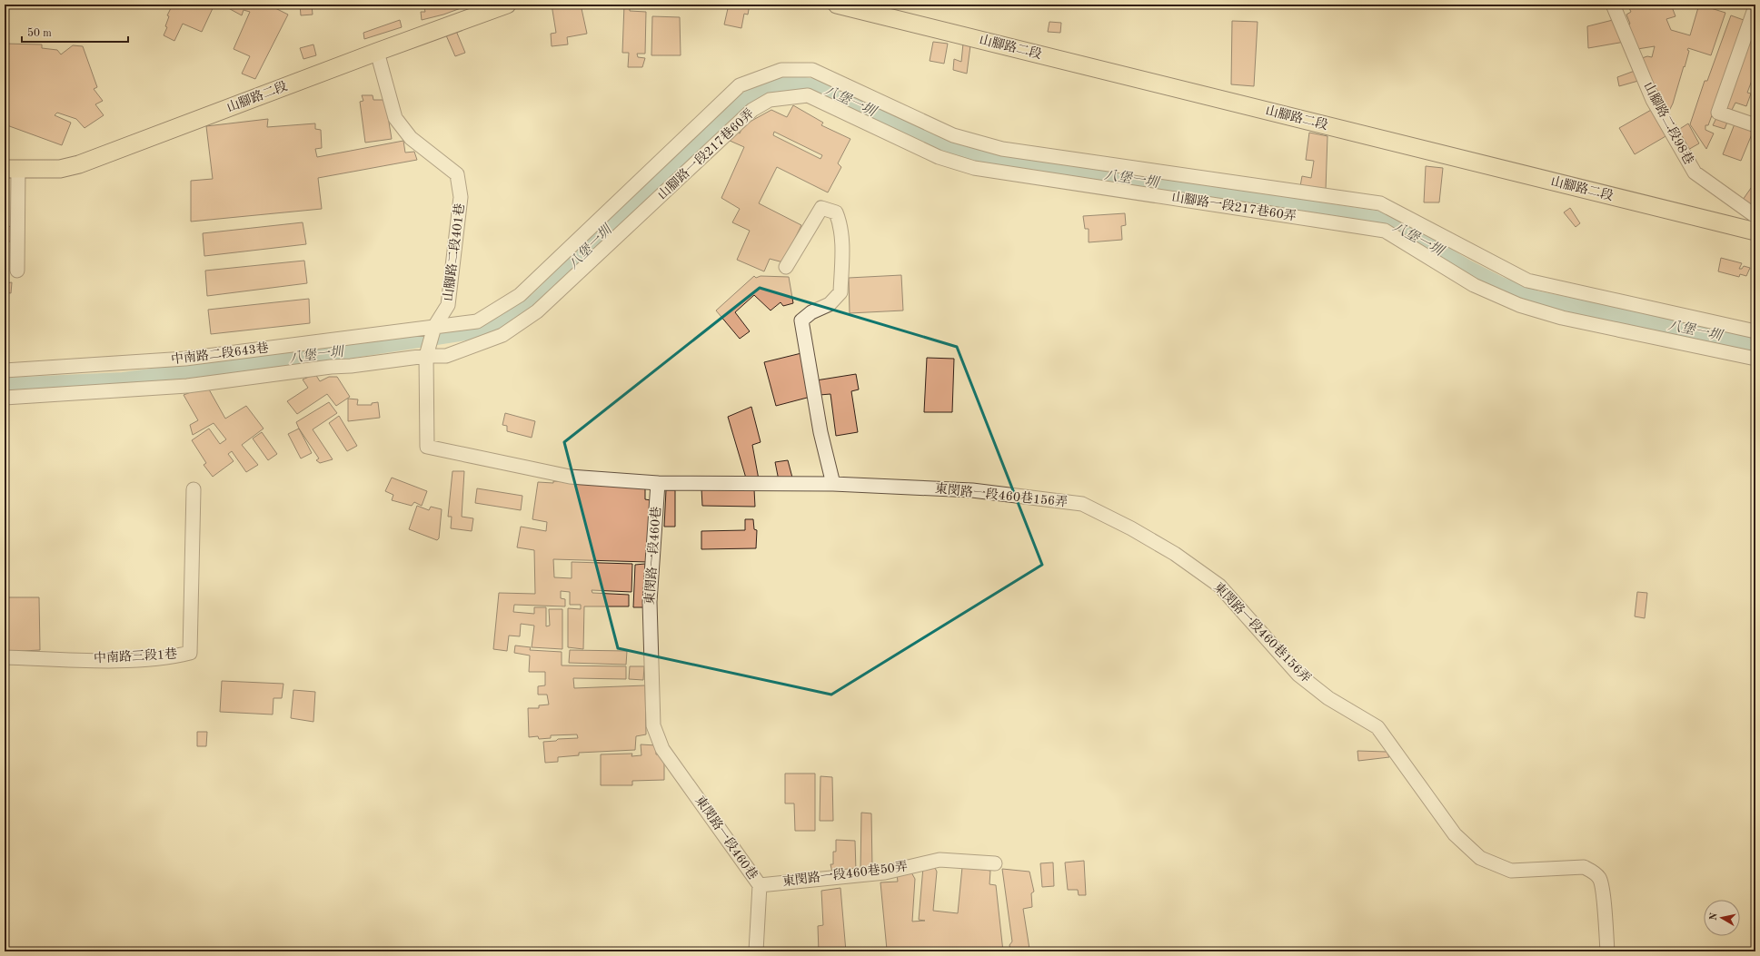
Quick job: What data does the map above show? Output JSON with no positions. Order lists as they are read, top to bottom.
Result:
{
  "streets": {
    "main road": ["山腳路二段"],
    "street": [
      "山腳路二段98巷",
      "山腳路一段217巷60弄",
      "山腳路二段401巷",
      "中南路二段643巷",
      "東閔路一段460巷156弄",
      "東閔路一段460巷",
      "中南路三段1巷",
      "東閔路一段460巷50弄"
    ]
  },
  "crossings": [
    ["山腳路二段", "山腳路二段401巷"],
    ["山腳路二段401巷", "中南路二段643巷"],
    ["東閔路一段460巷156弄", "東閔路一段460巷"],
    ["東閔路一段460巷", "東閔路一段460巷50弄"]
  ],
  "water": ["八堡一圳"],
  "scale_bar": "50 m",
  "north": "left"
}
